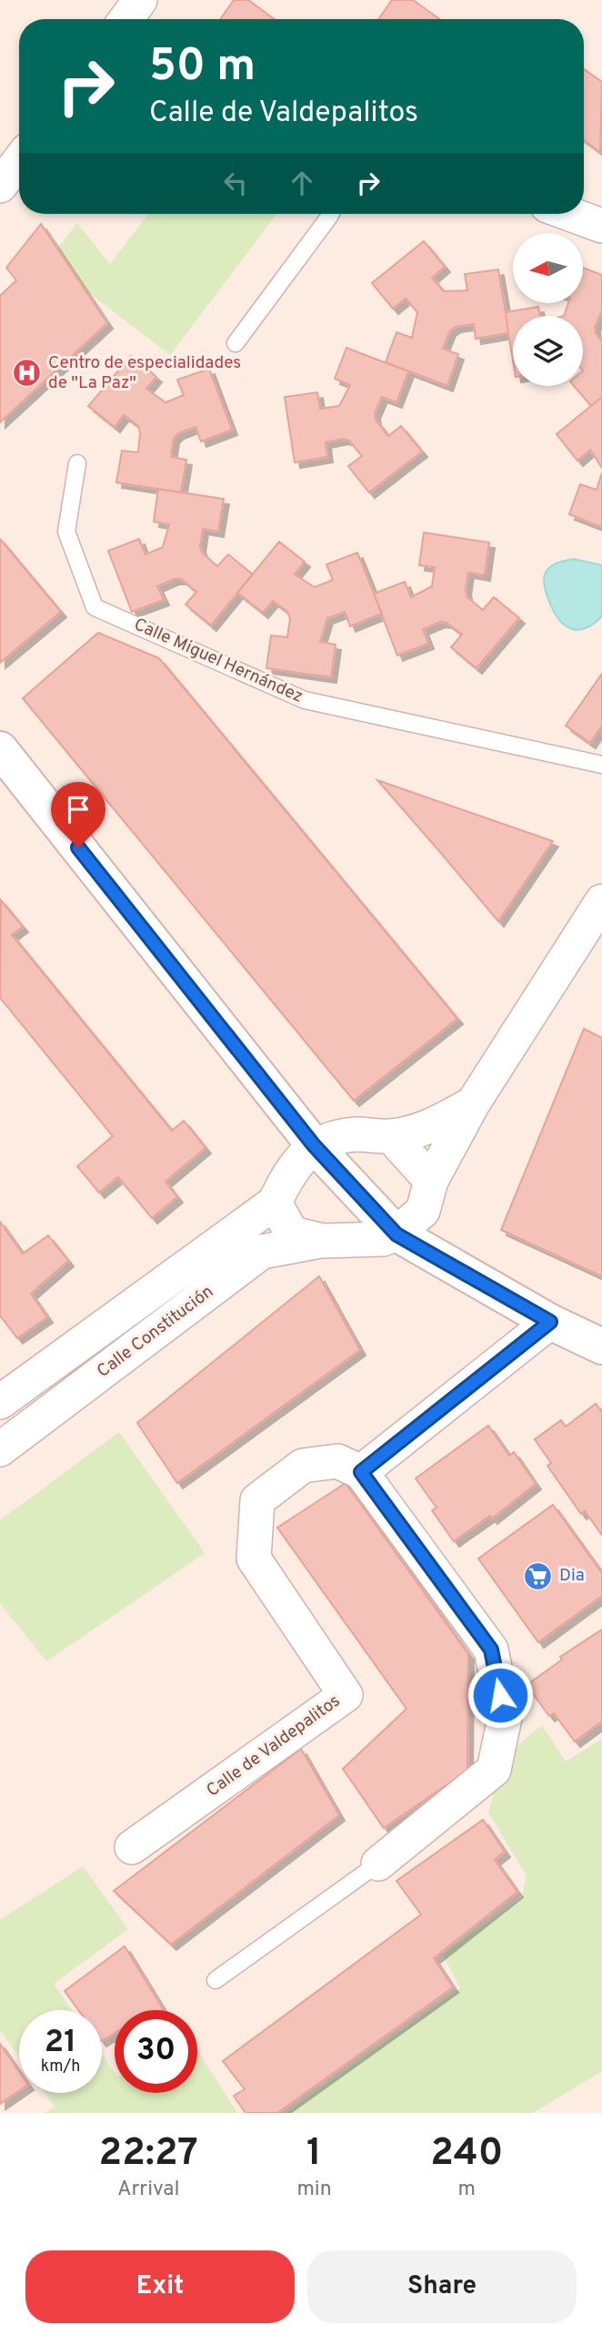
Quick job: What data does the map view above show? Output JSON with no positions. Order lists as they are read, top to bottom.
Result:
{
  "streets": {
    "street": ["Calle Constitución", "Calle de Valdepalitos"],
    "lane": ["Calle Miguel Hernández"]
  },
  "places": {
    "hospital": ["Centro de especialidades de \"La Paz\""],
    "supermarket": ["Dia"]
  },
  "north": "left",
  "page": {
    "turn": ["50 m", "Calle de Valdepalitos"],
    "speed": "21 km/h",
    "limit": "30",
    "eta": [
      "22:27",
      "Arrival",
      "1",
      "min",
      "240",
      "m"
    ],
    "buttons": ["Exit", "Share"]
  }
}
